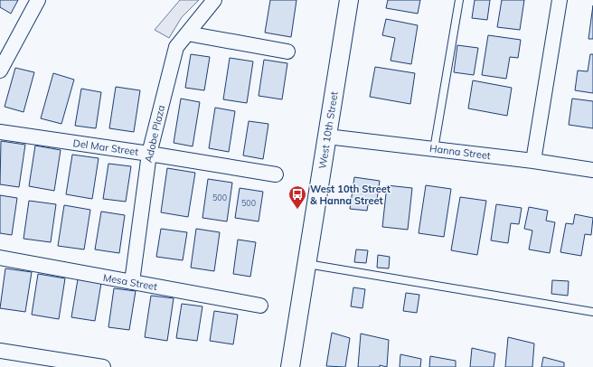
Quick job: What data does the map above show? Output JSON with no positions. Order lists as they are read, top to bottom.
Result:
{
  "streets": {
    "street": [
      "West 10th Street",
      "Adobe Plaza",
      "Del Mar Street",
      "Hanna Street",
      "Mesa Street"
    ]
  },
  "crossings": [
    ["West 10th Street", "Hanna Street"],
    ["Adobe Plaza", "Del Mar Street"],
    ["Adobe Plaza", "Mesa Street"]
  ],
  "places": {
    "bus stop": ["West 10th Street & Hanna Street"]
  },
  "house_numbers": ["500", "500"]
}
